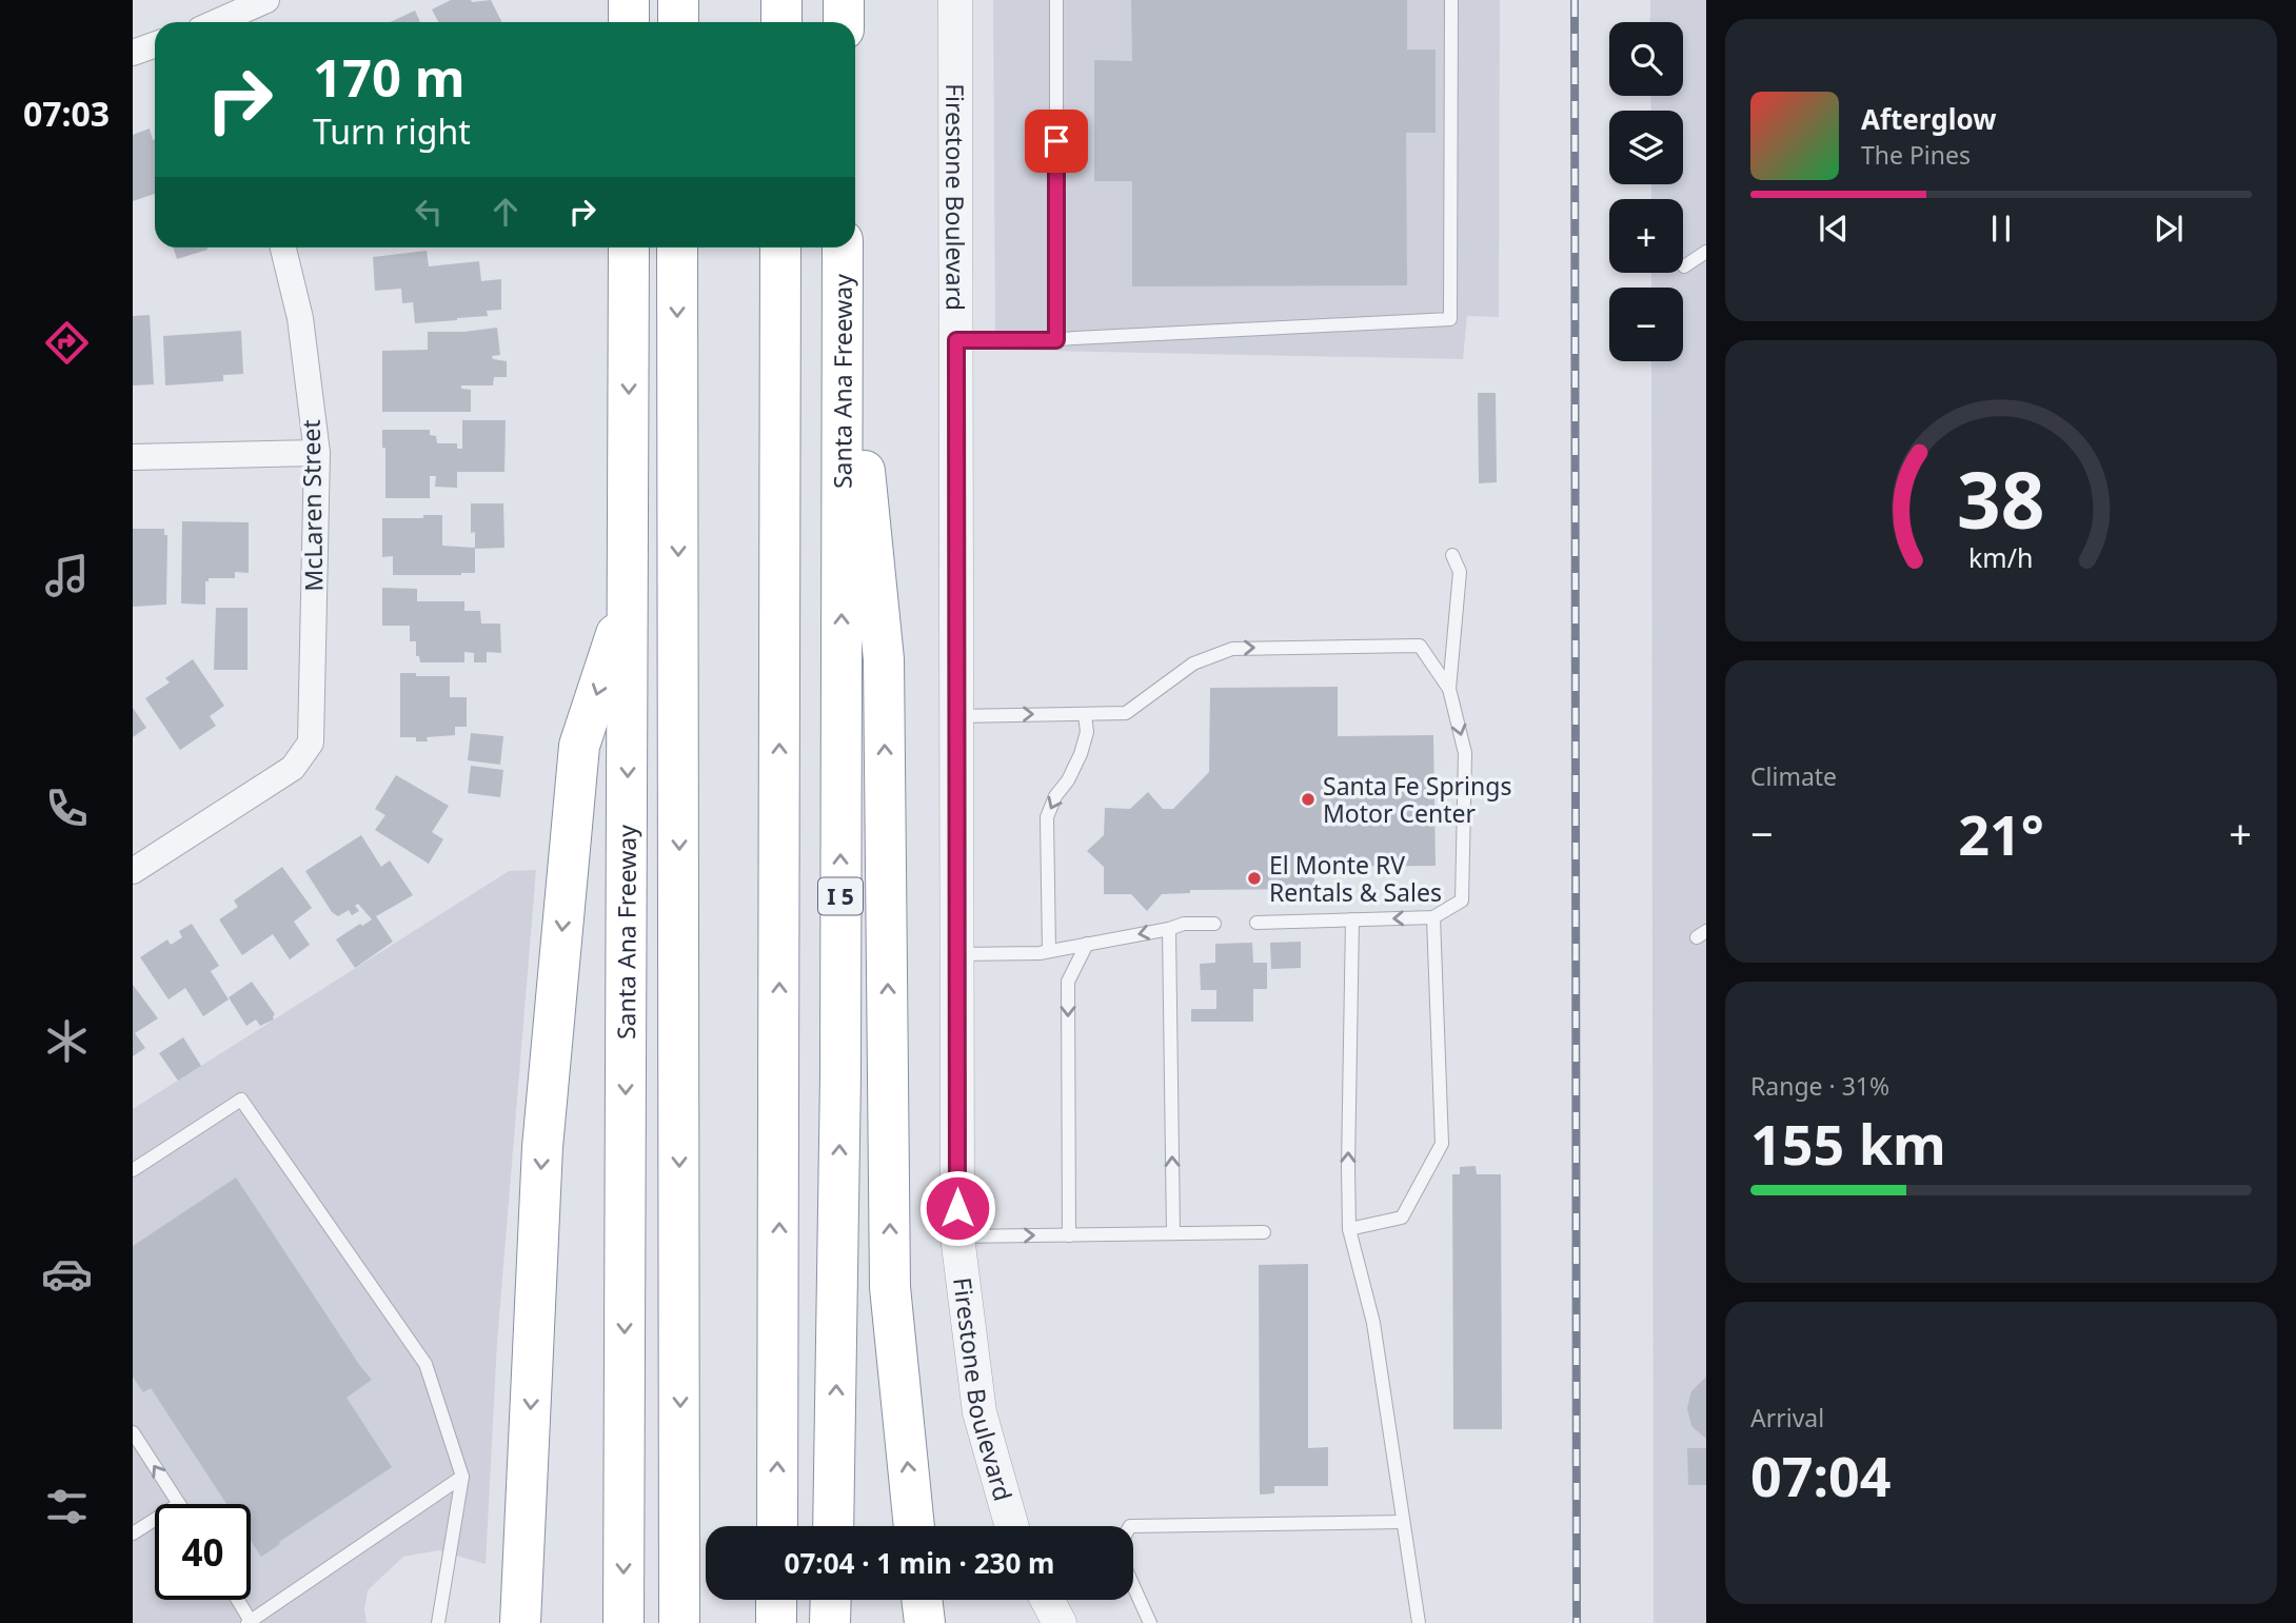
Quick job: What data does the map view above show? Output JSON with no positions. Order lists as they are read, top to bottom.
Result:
{
  "streets": {
    "highway": ["Santa Ana Freeway", "I 5"],
    "street": ["Firestone Boulevard", "McLaren Street"]
  },
  "places": ["Santa Fe Springs Motor Center", "El Monte RV Rentals & Sales"],
  "page": {
    "tabs": "07:03",
    "map_buttons": ["+", "−"],
    "turn": ["170 m", "Turn right"],
    "song": ["Afterglow", "The Pines"],
    "tile": [
      "Climate",
      ["Range · 31%", "155 km"],
      ["Arrival", "07:04"]
    ],
    "heat": ["−", "21°", "+"],
    "limit": "40",
    "trip": "07:04 · 1 min · 230 m",
    "gauge": ["38", "km/h"]
  }
}
